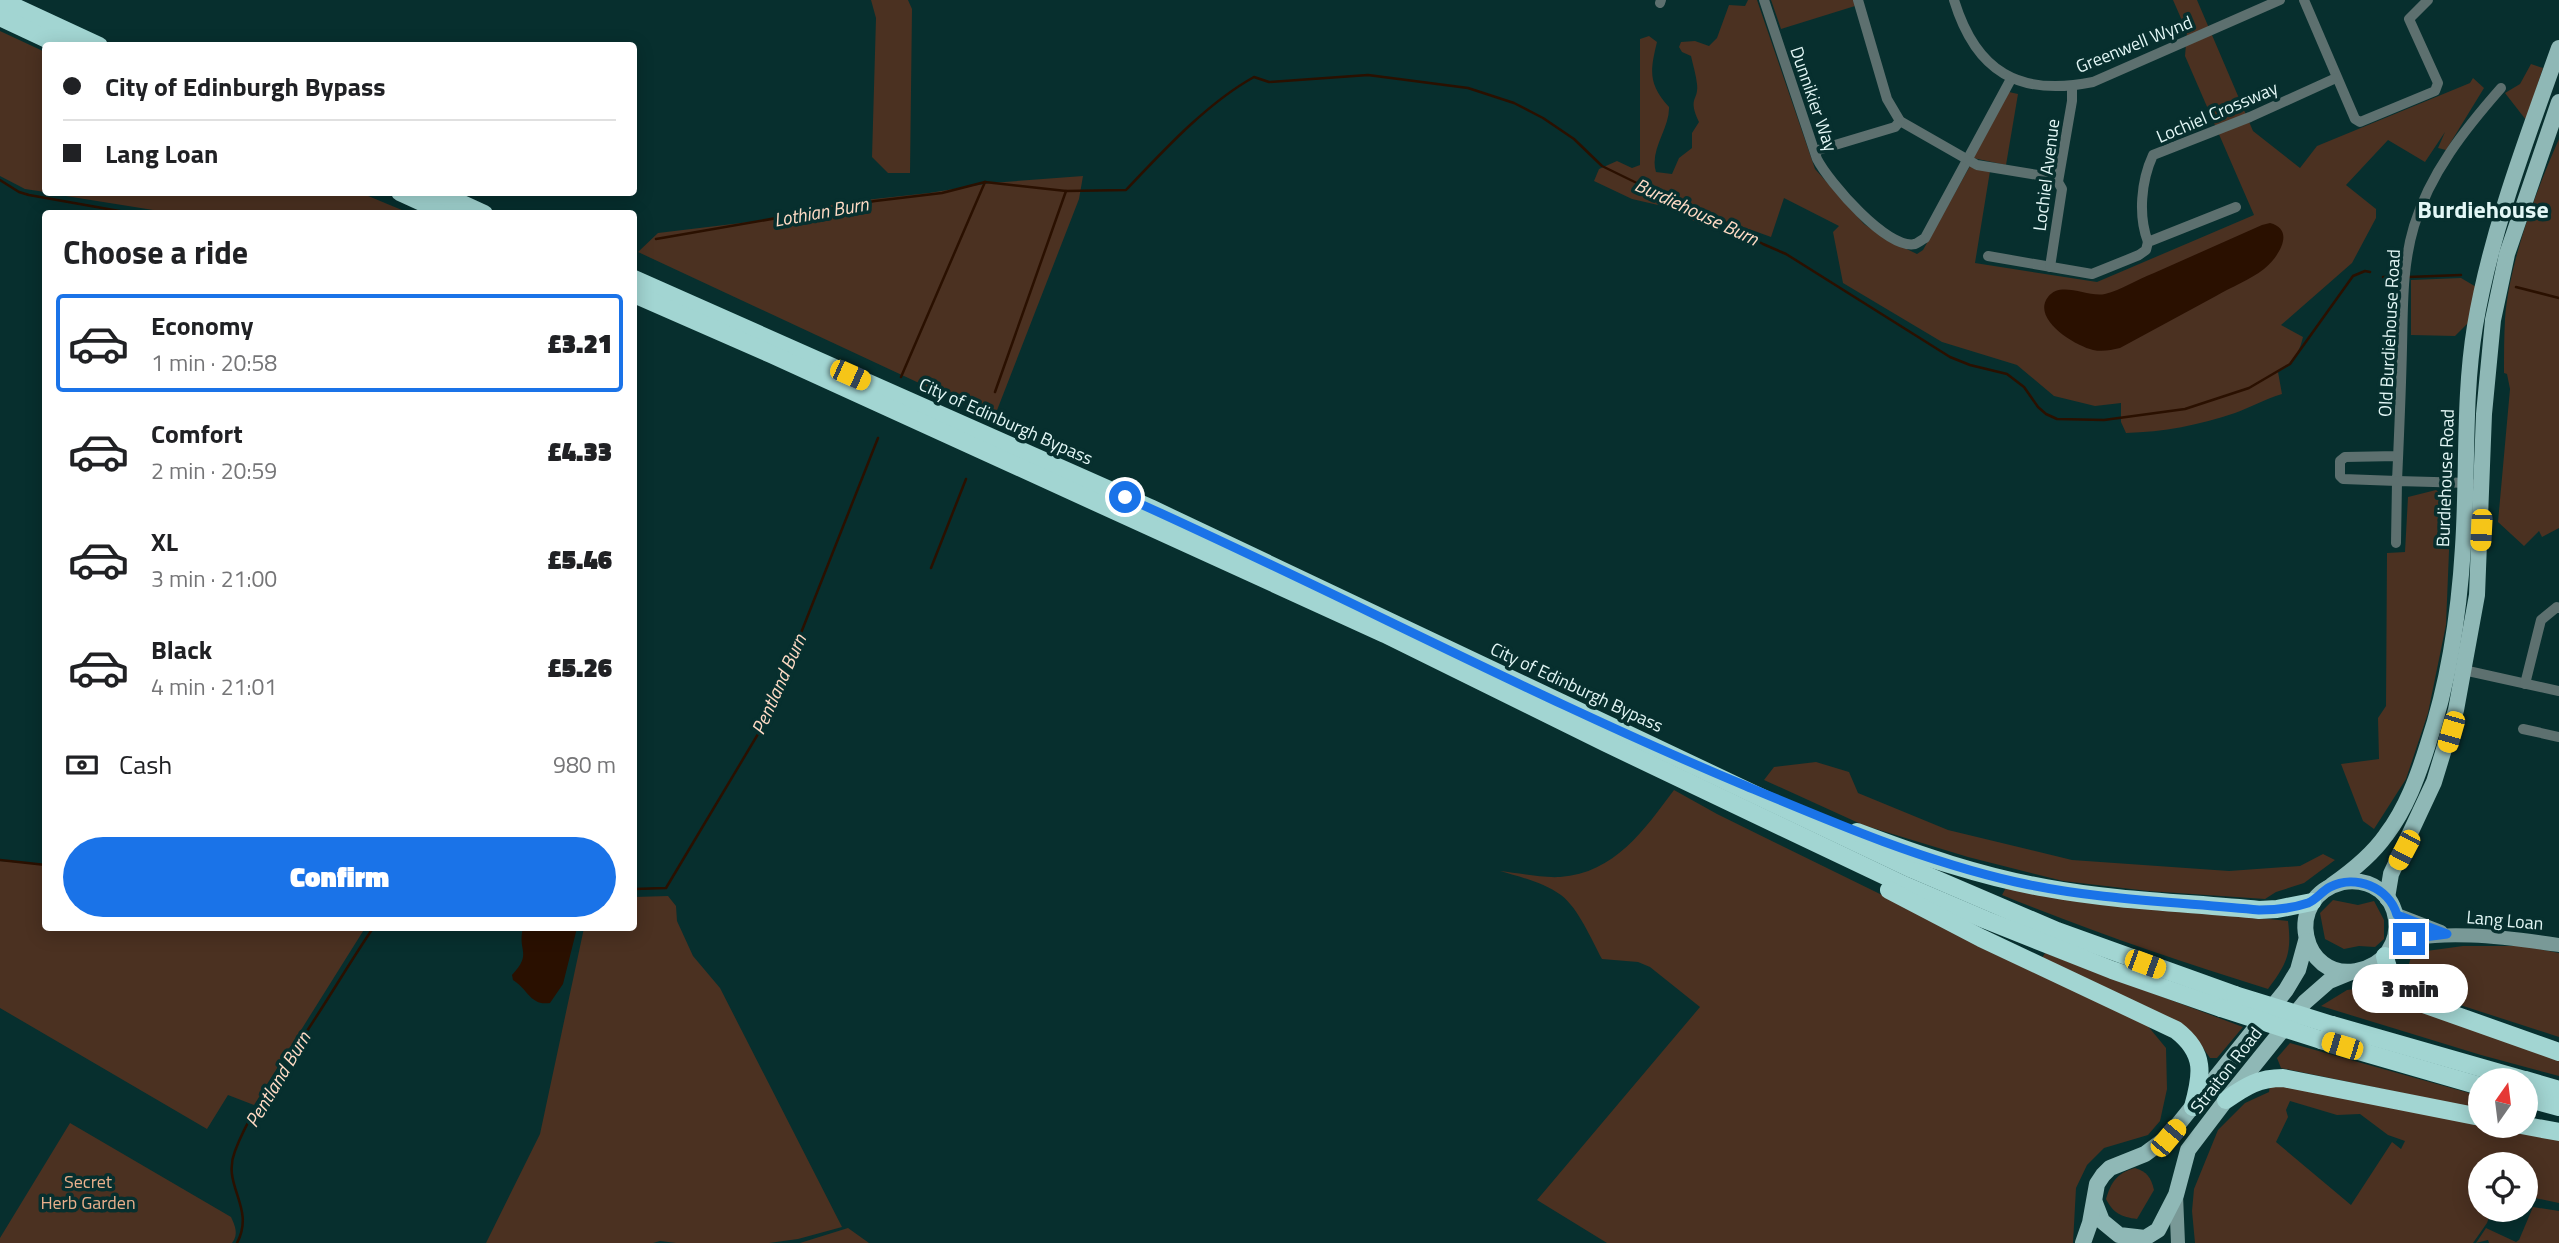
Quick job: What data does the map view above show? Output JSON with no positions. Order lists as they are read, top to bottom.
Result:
{
  "streets": {
    "highway": ["City of Edinburgh Bypass"],
    "main road": ["Burdiehouse Road", "Straiton Road"],
    "street": [
      "Greenwell Wynd",
      "Dunnikier Way",
      "Lochiel Crossway",
      "Lochiel Avenue",
      "Old Burdiehouse Road",
      "Lang Loan"
    ]
  },
  "crossings": [
    ["Greenwell Wynd", "Lochiel Avenue"],
    ["Burdiehouse Road", "Lang Loan"],
    ["Burdiehouse Road", "Straiton Road"],
    ["Lang Loan", "Straiton Road"]
  ],
  "districts": ["Burdiehouse"],
  "water": ["Lothian Burn", "Burdiehouse Burn", "Pentland Burn"],
  "parks": ["Secret Herb Garden"],
  "north": "top",
  "page": {
    "banner": ["City of Edinburgh Bypass", "Lang Loan"],
    "heading": "Choose a ride",
    "list": [
      {
        "name": "Economy",
        "note": "1 min · 20:58",
        "value": "£3.21"
      },
      {
        "name": "Comfort",
        "note": "2 min · 20:59",
        "value": "£4.33"
      },
      {
        "name": "XL",
        "note": "3 min · 21:00",
        "value": "£5.46"
      },
      {
        "name": "Black",
        "note": "4 min · 21:01",
        "value": "£5.26"
      }
    ],
    "pay": ["Cash", "980 m"],
    "buttons": "Confirm",
    "bubble": "3 min"
  }
}
